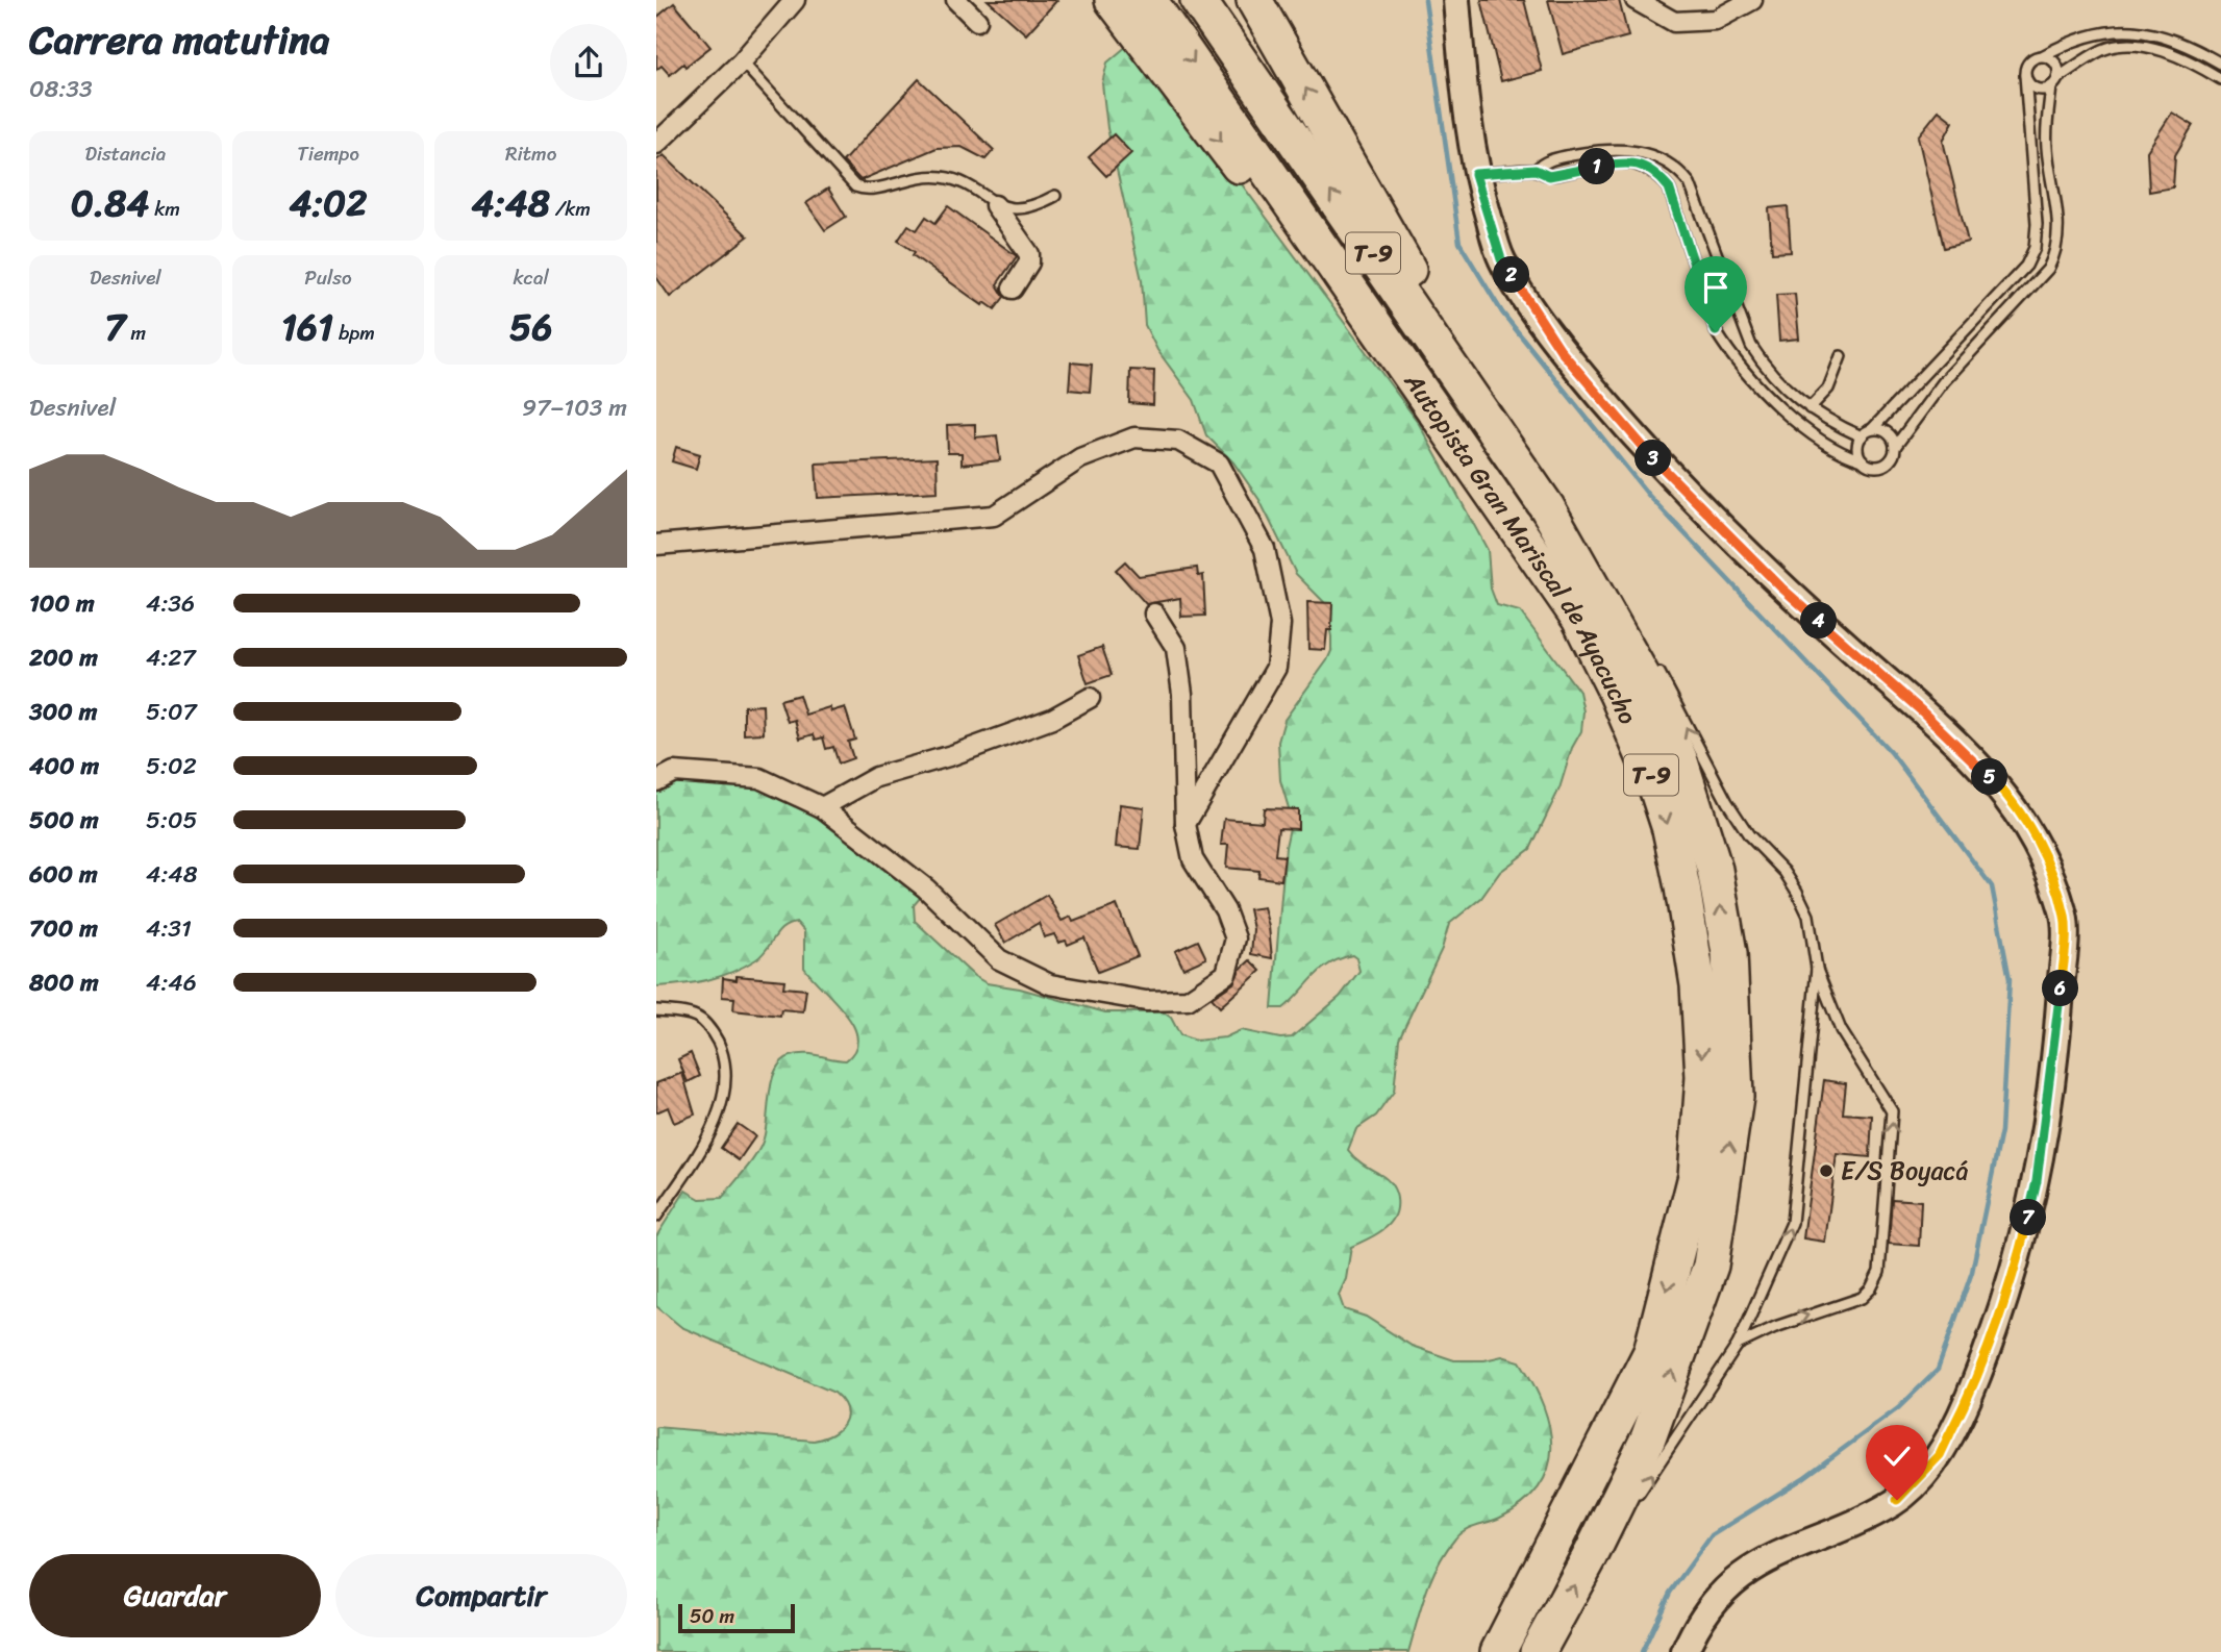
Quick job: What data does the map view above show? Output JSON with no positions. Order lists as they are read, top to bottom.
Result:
{
  "streets": {
    "highway": ["T-9", "Autopista Gran Mariscal de Ayacucho"]
  },
  "places": ["E/S Boyacá"],
  "scale_bar": "50 m",
  "page": {
    "heading": ["Carrera matutina", "08:33"],
    "stats": [
      ["Distancia", "0.84 km"],
      ["Tiempo", "4:02"],
      ["Ritmo", "4:48 /km"],
      ["Desnivel", "7 m"],
      ["Pulso", "161 bpm"],
      ["kcal", "56"]
    ],
    "pins": [
      "1",
      "2",
      "3",
      "4",
      "5",
      "6",
      "7"
    ],
    "chart": ["Desnivel", "97–103 m"],
    "list": [
      {
        "name": "100 m",
        "note": "4:36"
      },
      {
        "name": "200 m",
        "note": "4:27"
      },
      {
        "name": "300 m",
        "note": "5:07"
      },
      {
        "name": "400 m",
        "note": "5:02"
      },
      {
        "name": "500 m",
        "note": "5:05"
      },
      {
        "name": "600 m",
        "note": "4:48"
      },
      {
        "name": "700 m",
        "note": "4:31"
      },
      {
        "name": "800 m",
        "note": "4:46"
      }
    ],
    "buttons": ["Guardar", "Compartir"],
    "scale": "50 m"
  }
}
